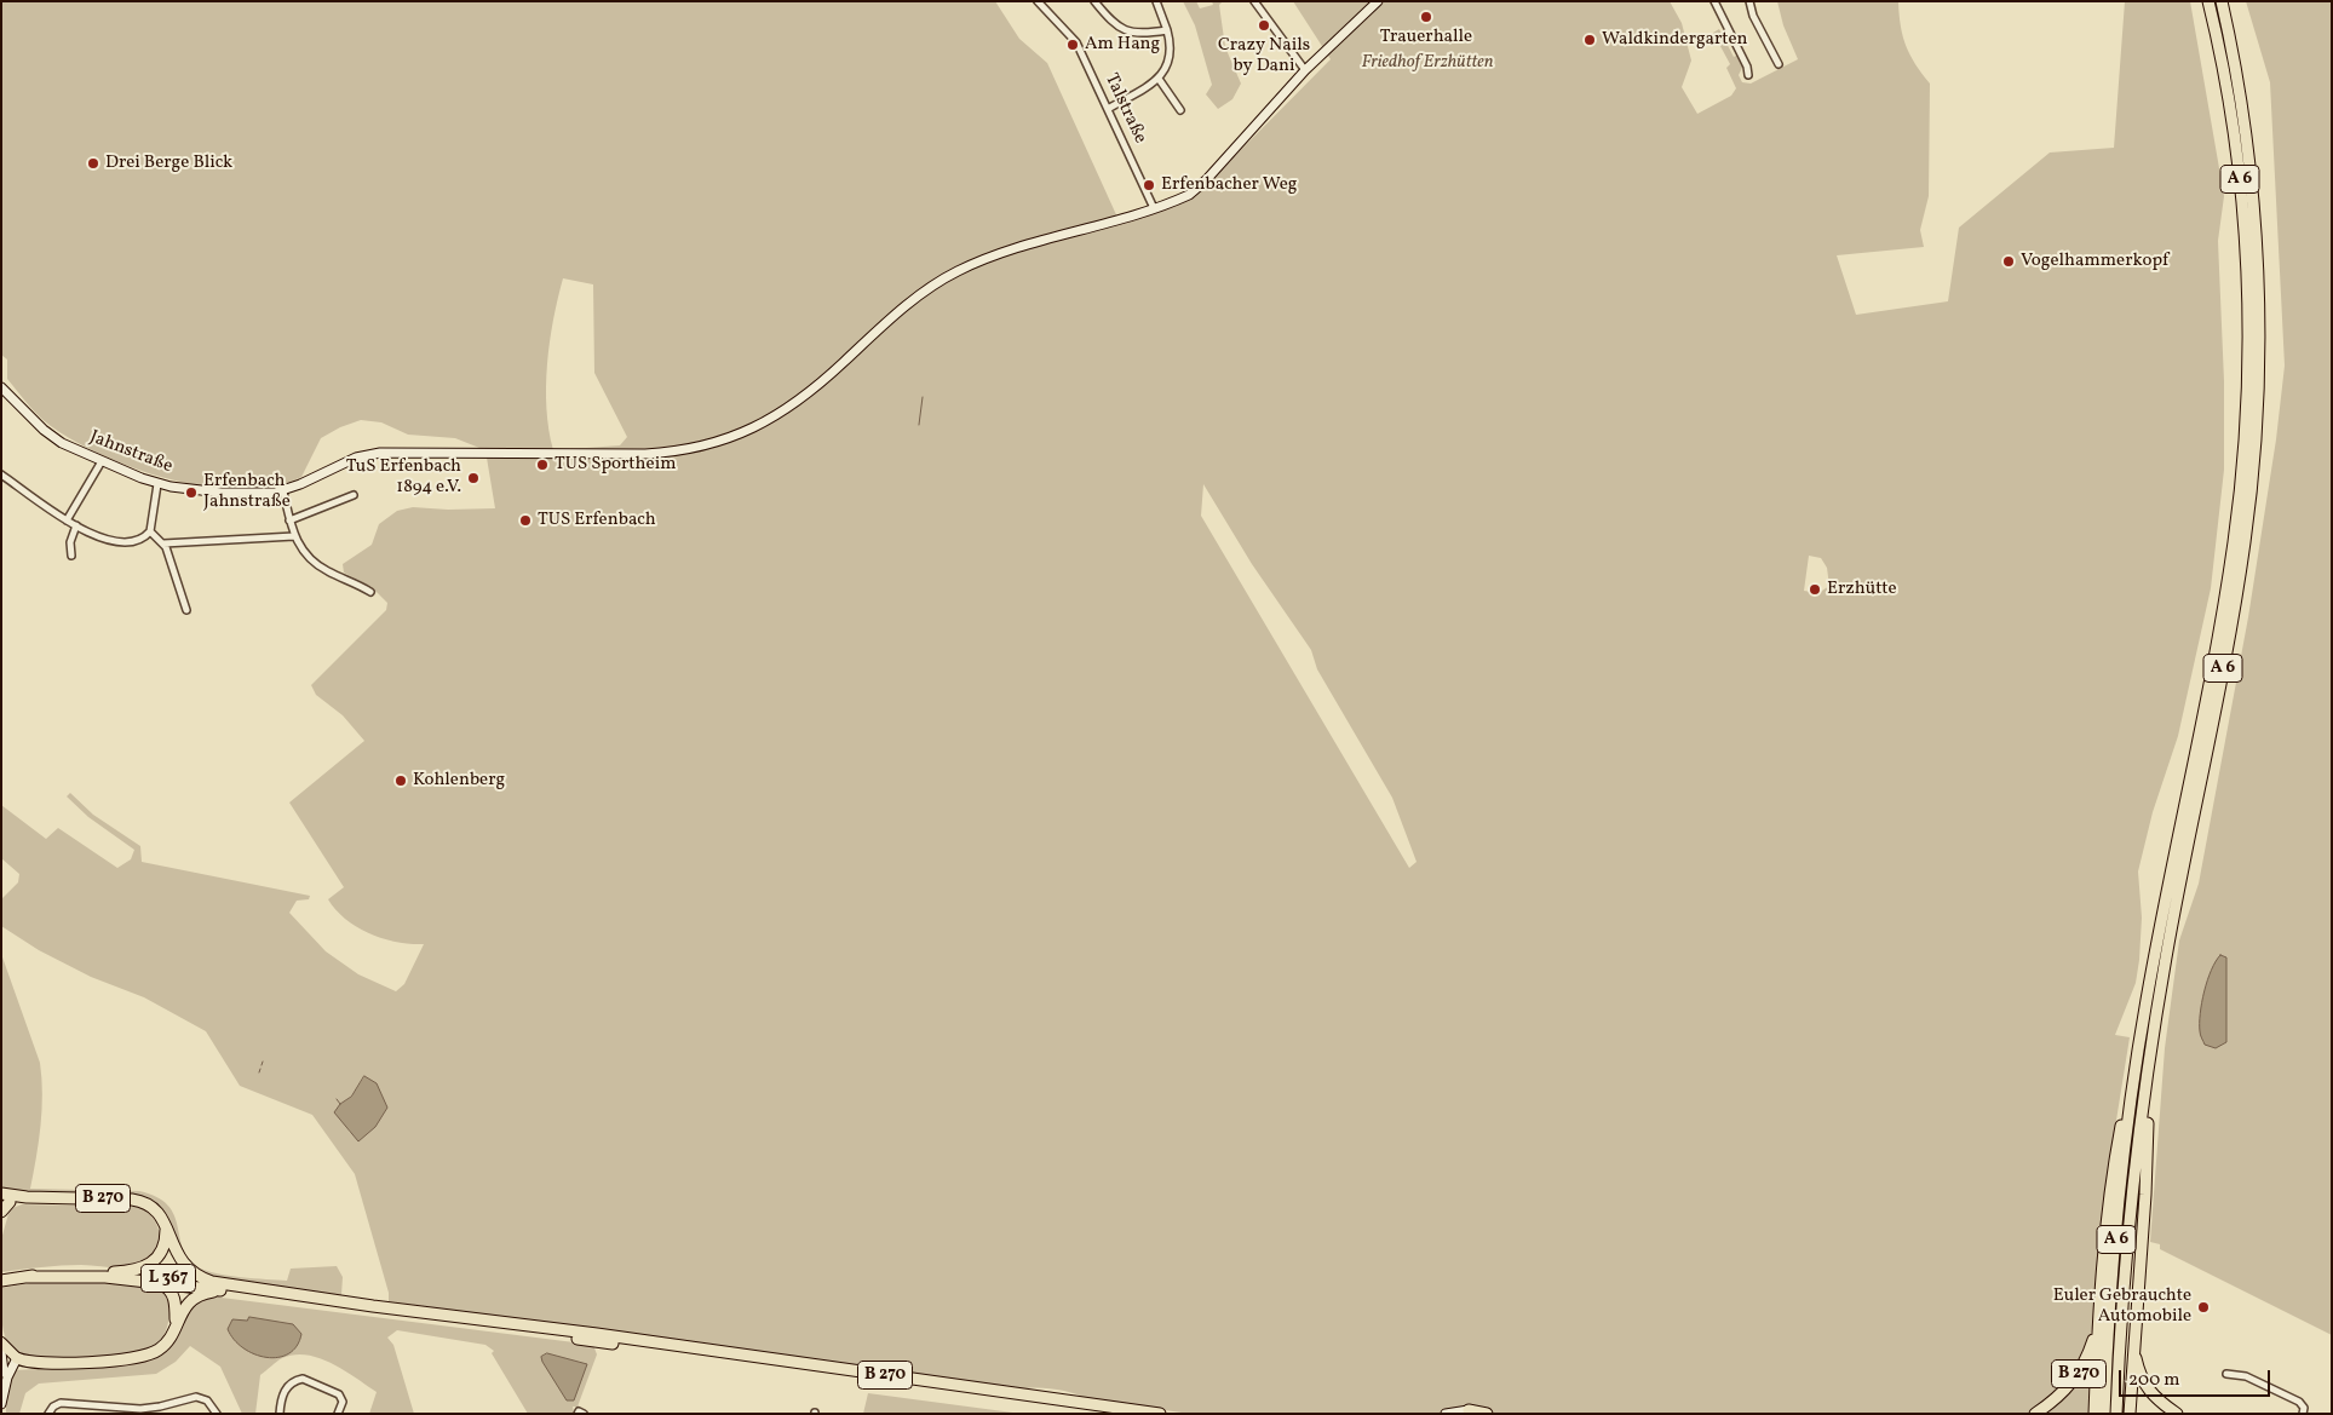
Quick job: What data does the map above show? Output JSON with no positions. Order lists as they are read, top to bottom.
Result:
{
  "streets": {
    "highway": ["A 6", "B 270", "L 367"],
    "street": ["Talstraße", "Jahnstraße"]
  },
  "crossings": [
    ["Talstraße", "Jahnstraße"],
    ["B 270", "L 367"]
  ],
  "parks": ["Friedhof Erzhütten"],
  "places": [
    "Trauerhalle",
    "Crazy Nails by Dani",
    "Waldkindergarten",
    "Am Hang",
    "Drei Berge Blick",
    "Erfenbacher Weg",
    "Vogelhammerkopf",
    "TUS Sportheim",
    "TuS Erfenbach 1894 e.V.",
    "Erfenbach Jahnstraße",
    "TUS Erfenbach",
    "Erzhütte",
    "Kohlenberg",
    "Euler Gebrauchte Automobile"
  ],
  "scale_bar": "200 m"
}
